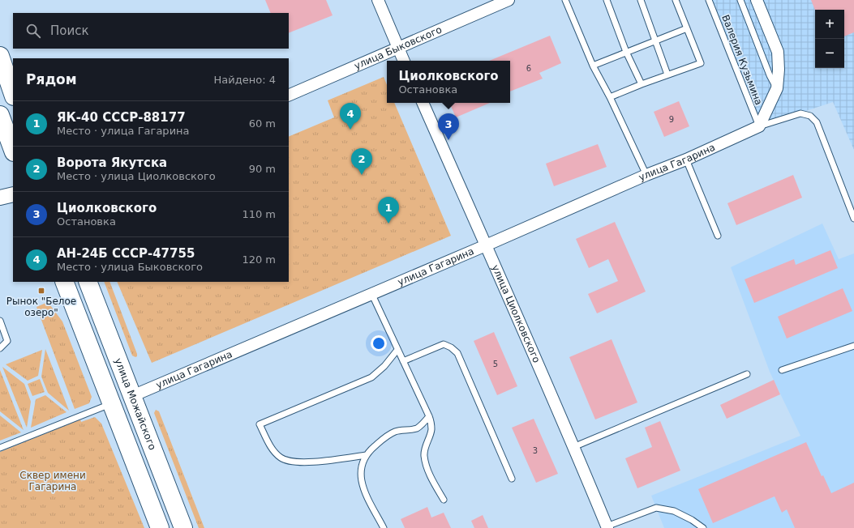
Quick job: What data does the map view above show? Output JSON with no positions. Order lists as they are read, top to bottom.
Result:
{
  "streets": {
    "main road": ["улица Гагарина", "улица Можайского"],
    "street": ["улица Быковского", "улица Циолковского"],
    "lane": ["Валерия Кузьмина"]
  },
  "crossings": [
    ["Валерия Кузьмина", "улица Гагарина"],
    ["улица Гагарина", "улица Циолковского"],
    ["улица Гагарина", "улица Можайского"]
  ],
  "parks": ["Сквер имени Гагарина"],
  "places": {
    "transit": ["Рынок \"Белое озеро\""]
  },
  "house_numbers": [
    "6",
    "9",
    "5",
    "3"
  ],
  "page": {
    "map_buttons": ["+", "−"],
    "search": "Поиск",
    "heading": ["Рядом", "Найдено: 4"],
    "popup": ["Циолковского", "Остановка"],
    "list": [
      {
        "mark": "1",
        "name": "ЯК-40 СССР-88177",
        "note": "Место · улица Гагарина",
        "value": "60 m"
      },
      {
        "mark": "2",
        "name": "Ворота Якутска",
        "note": "Место · улица Циолковского",
        "value": "90 m"
      },
      {
        "mark": "3",
        "name": "Циолковского",
        "note": "Остановка",
        "value": "110 m"
      },
      {
        "mark": "4",
        "name": "АН-24Б СССР-47755",
        "note": "Место · улица Быковского",
        "value": "120 m"
      }
    ],
    "pins": [
      "4",
      "3",
      "2",
      "1"
    ]
  }
}
